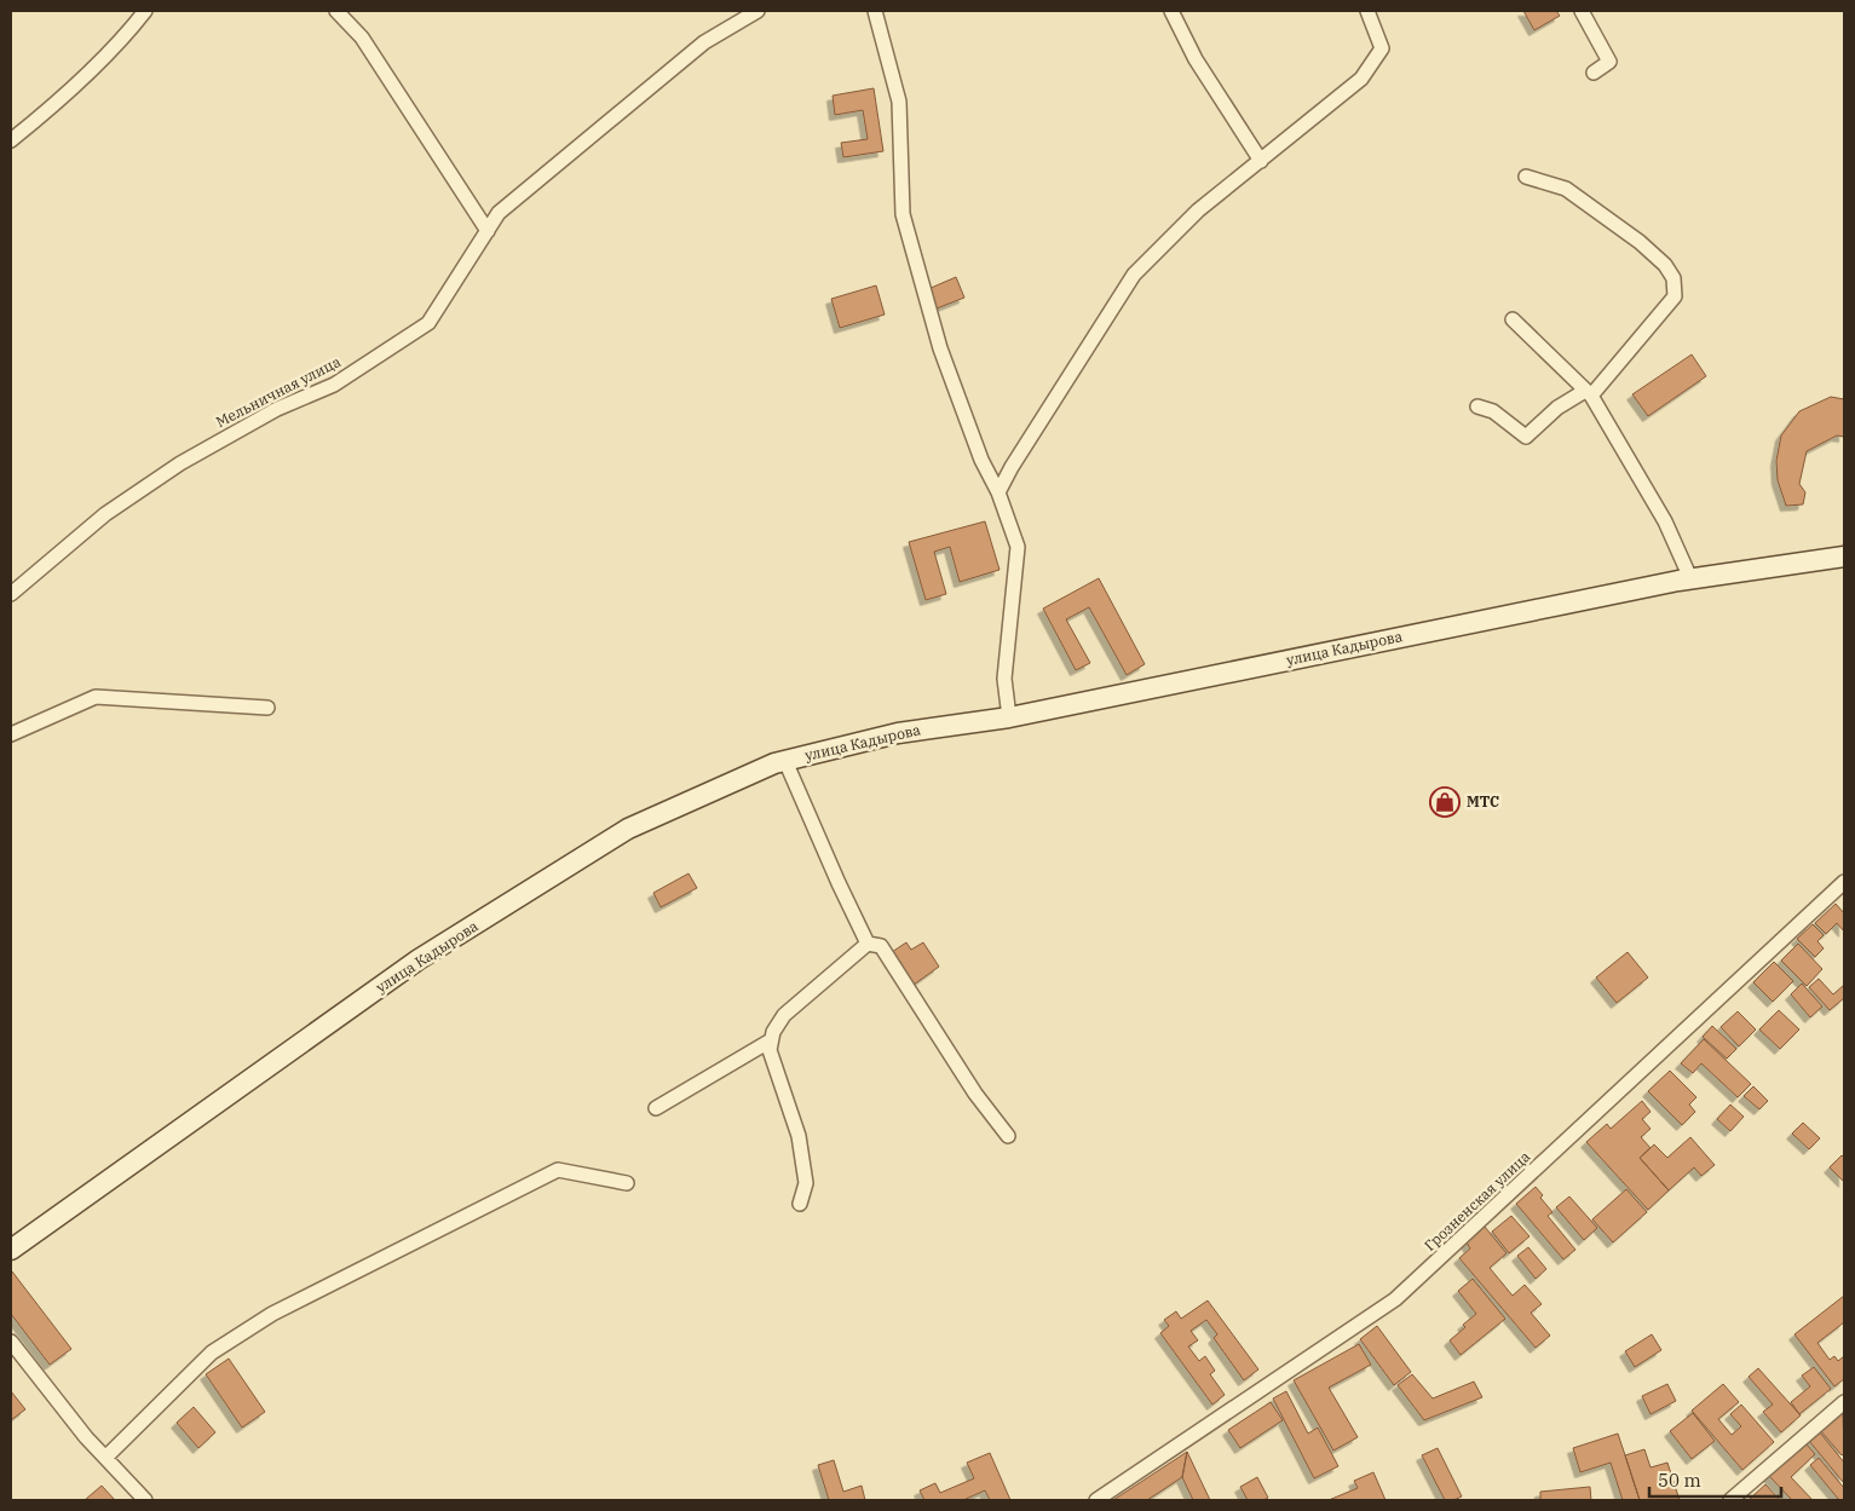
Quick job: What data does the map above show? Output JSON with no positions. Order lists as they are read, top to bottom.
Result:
{
  "streets": {
    "street": ["Мельничная улица", "улица Кадырова", "Грозненская улица"]
  },
  "places": {
    "shop": ["МТС"]
  },
  "scale_bar": "50 m"
}
